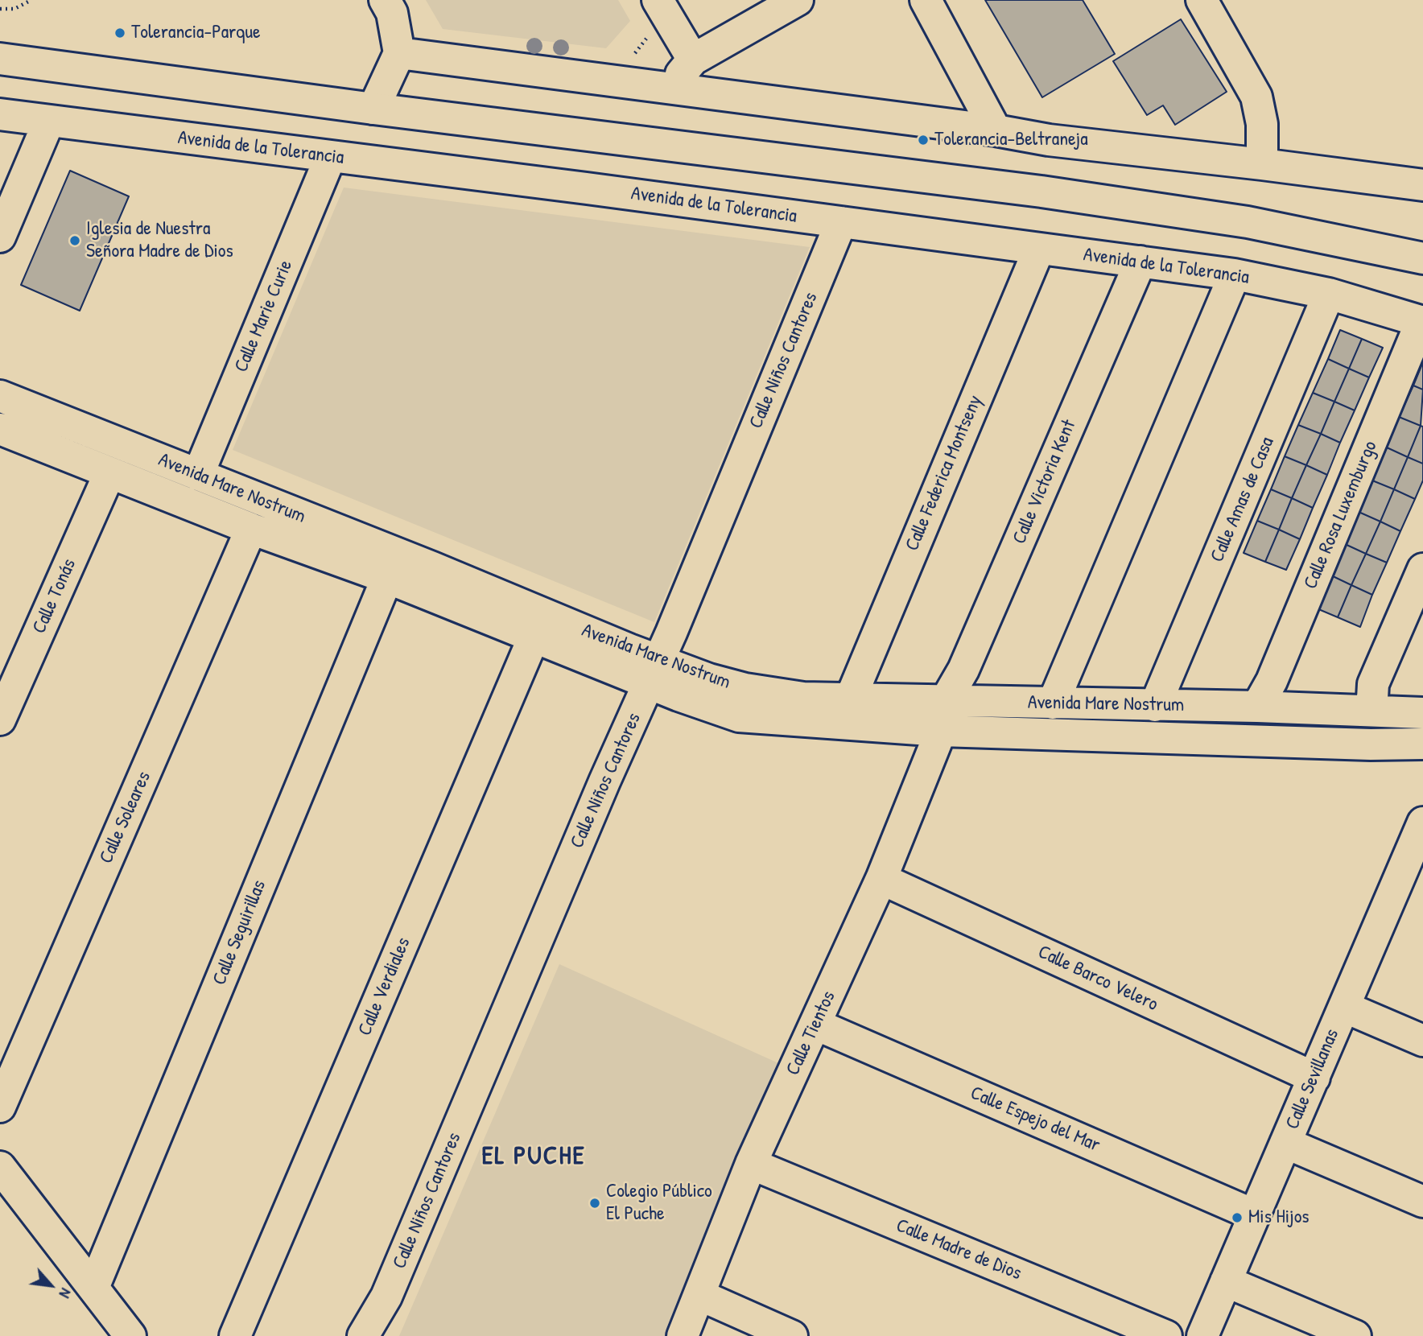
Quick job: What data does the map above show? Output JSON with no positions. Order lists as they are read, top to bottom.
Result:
{
  "streets": {
    "street": [
      "Avenida de la Tolerancia",
      "Calle Marie Curie",
      "Calle Niños Cantores",
      "Calle Federica Montseny",
      "Calle Victoria Kent",
      "Avenida Mare Nostrum",
      "Calle Amas de Casa",
      "Calle Rosa Luxemburgo",
      "Calle Tonás",
      "Calle Soleares",
      "Calle Seguirillas",
      "Calle Barco Velero",
      "Calle Verdiales",
      "Calle Tientos",
      "Calle Sevillanas",
      "Calle Espejo del Mar",
      "Calle Madre de Dios"
    ]
  },
  "crossings": [
    ["Avenida de la Tolerancia", "Calle Marie Curie"],
    ["Avenida de la Tolerancia", "Calle Niños Cantores"],
    ["Avenida de la Tolerancia", "Calle Federica Montseny"],
    ["Avenida de la Tolerancia", "Calle Victoria Kent"],
    ["Avenida de la Tolerancia", "Calle Amas de Casa"],
    ["Avenida de la Tolerancia", "Calle Rosa Luxemburgo"],
    ["Calle Marie Curie", "Avenida Mare Nostrum"],
    ["Calle Niños Cantores", "Avenida Mare Nostrum"],
    ["Calle Federica Montseny", "Avenida Mare Nostrum"],
    ["Calle Victoria Kent", "Avenida Mare Nostrum"],
    ["Avenida Mare Nostrum", "Calle Amas de Casa"],
    ["Avenida Mare Nostrum", "Calle Rosa Luxemburgo"],
    ["Avenida Mare Nostrum", "Calle Tonás"],
    ["Avenida Mare Nostrum", "Calle Soleares"],
    ["Avenida Mare Nostrum", "Calle Seguirillas"],
    ["Avenida Mare Nostrum", "Calle Verdiales"],
    ["Avenida Mare Nostrum", "Calle Tientos"],
    ["Calle Barco Velero", "Calle Tientos"],
    ["Calle Barco Velero", "Calle Sevillanas"],
    ["Calle Tientos", "Calle Espejo del Mar"],
    ["Calle Tientos", "Calle Madre de Dios"],
    ["Calle Sevillanas", "Calle Espejo del Mar"]
  ],
  "districts": ["EL PUCHE"],
  "places": [
    "Tolerancia-Parque",
    "Tolerancia-Beltraneja",
    "Iglesia de Nuestra Señora Madre de Dios",
    "Colegio Público El Puche",
    "Mis Hijos"
  ],
  "north": "bottom right"
}
